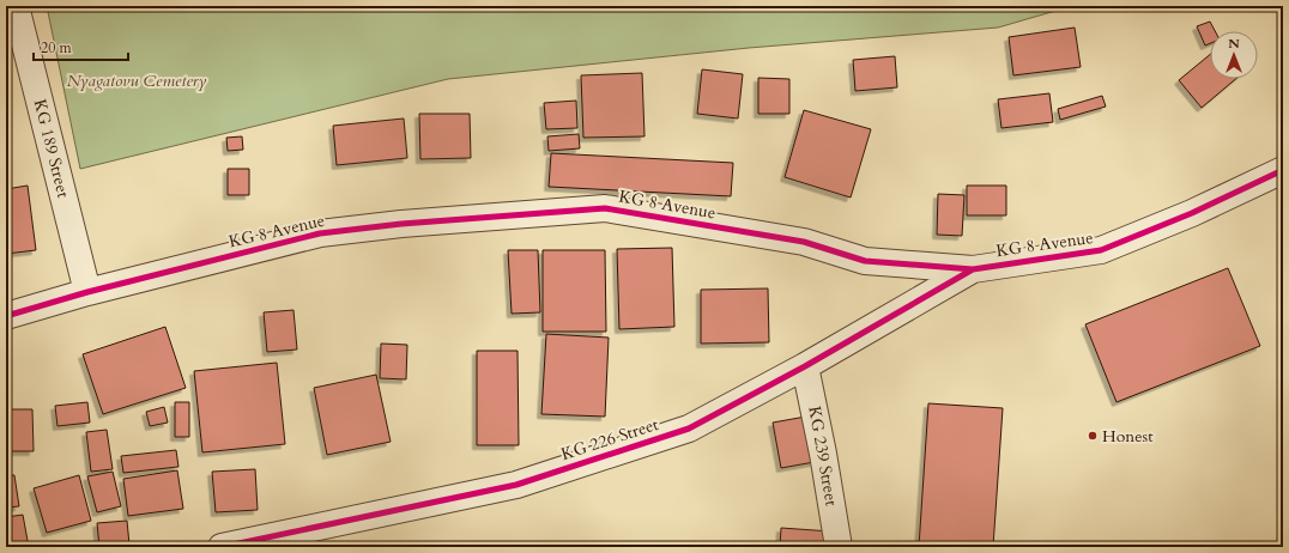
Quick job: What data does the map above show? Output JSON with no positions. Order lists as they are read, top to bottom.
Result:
{
  "streets": {
    "street": [
      "KG 189 Street",
      "KG 8 Avenue",
      "KG 226 Street",
      "KG 239 Street"
    ]
  },
  "crossings": [
    ["KG 189 Street", "KG 8 Avenue"],
    ["KG 8 Avenue", "KG 226 Street"],
    ["KG 226 Street", "KG 239 Street"]
  ],
  "parks": ["Nyagatovu Cemetery"],
  "places": ["Honest"],
  "scale_bar": "20 m",
  "north": "top"
}
